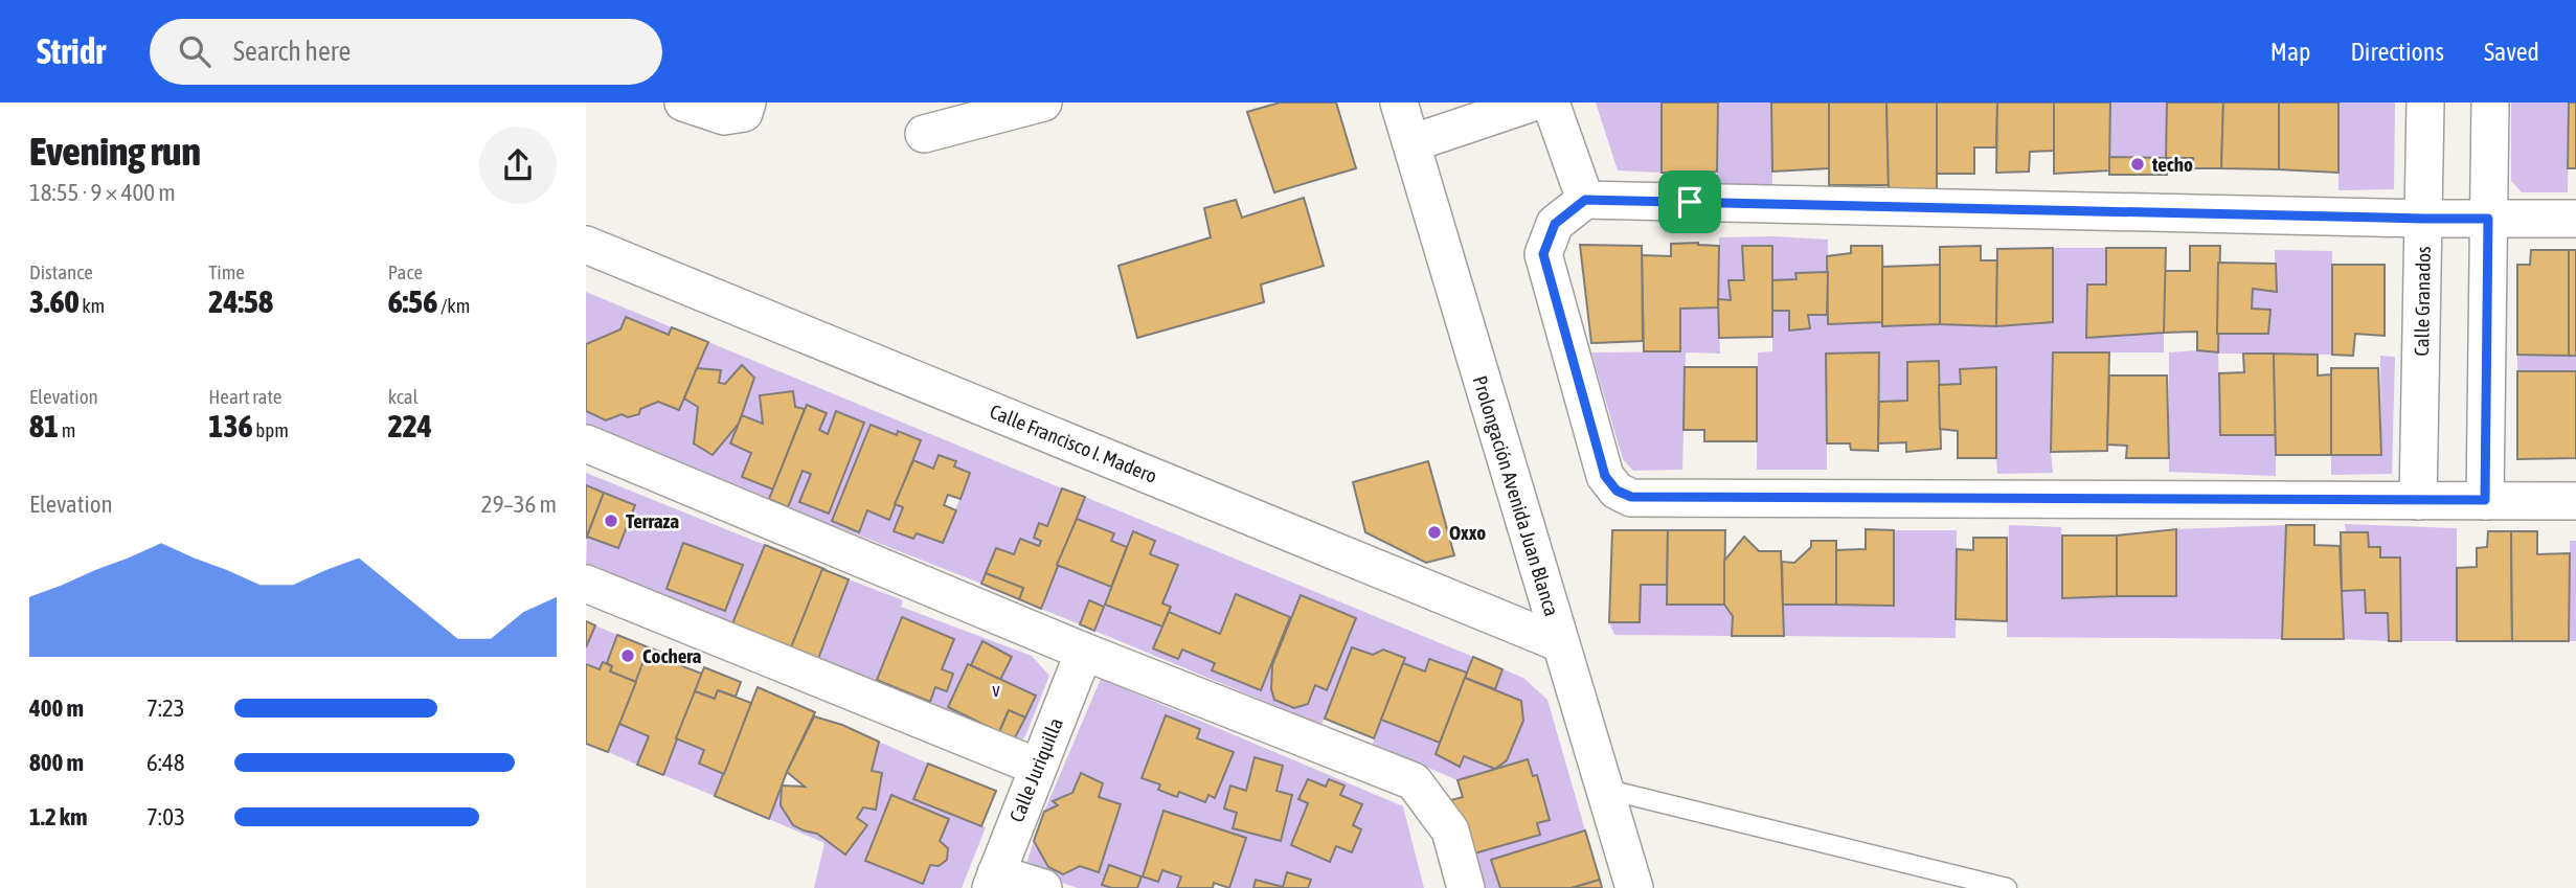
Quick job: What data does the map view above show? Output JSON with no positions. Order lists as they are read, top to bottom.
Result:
{
  "streets": {
    "street": [
      "Calle Granados",
      "Calle Francisco I. Madero",
      "Prolongación Avenida Juan Blanca",
      "Calle Juriquilla"
    ]
  },
  "crossings": [
    ["Calle Francisco I. Madero", "Prolongación Avenida Juan Blanca"]
  ],
  "parks": ["v"],
  "places": [
    "techo",
    "Terraza",
    "Oxxo",
    "Cochera"
  ],
  "page": {
    "header": "Stridr",
    "search": "Search here",
    "nav": ["Map", "Directions", "Saved"],
    "heading": ["Evening run", "18:55 · 9 × 400 m"],
    "stats": [
      ["Distance", "3.60 km"],
      ["Time", "24:58"],
      ["Pace", "6:56 /km"],
      ["Elevation", "81 m"],
      ["Heart rate", "136 bpm"],
      ["kcal", "224"]
    ],
    "chart": ["Elevation", "29–36 m"],
    "list": [
      {
        "name": "400 m",
        "note": "7:23"
      },
      {
        "name": "800 m",
        "note": "6:48"
      },
      {
        "name": "1.2 km",
        "note": "7:03"
      }
    ]
  }
}
